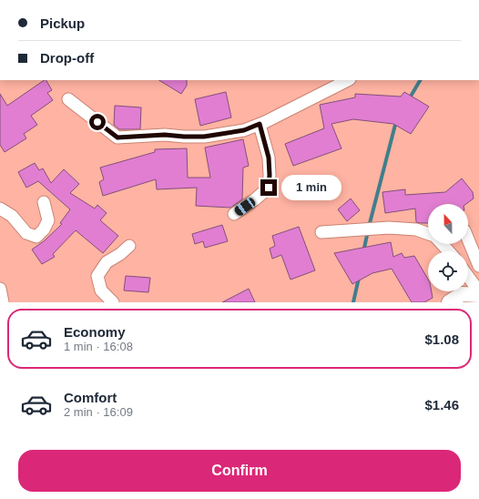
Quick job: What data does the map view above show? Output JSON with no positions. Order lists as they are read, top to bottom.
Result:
{
  "north": "top",
  "page": {
    "banner": ["Pickup", "Drop-off"],
    "bubble": "1 min",
    "list": [
      {
        "name": "Economy",
        "note": "1 min · 16:08",
        "value": "$1.08"
      },
      {
        "name": "Comfort",
        "note": "2 min · 16:09",
        "value": "$1.46"
      }
    ],
    "buttons": "Confirm"
  }
}
